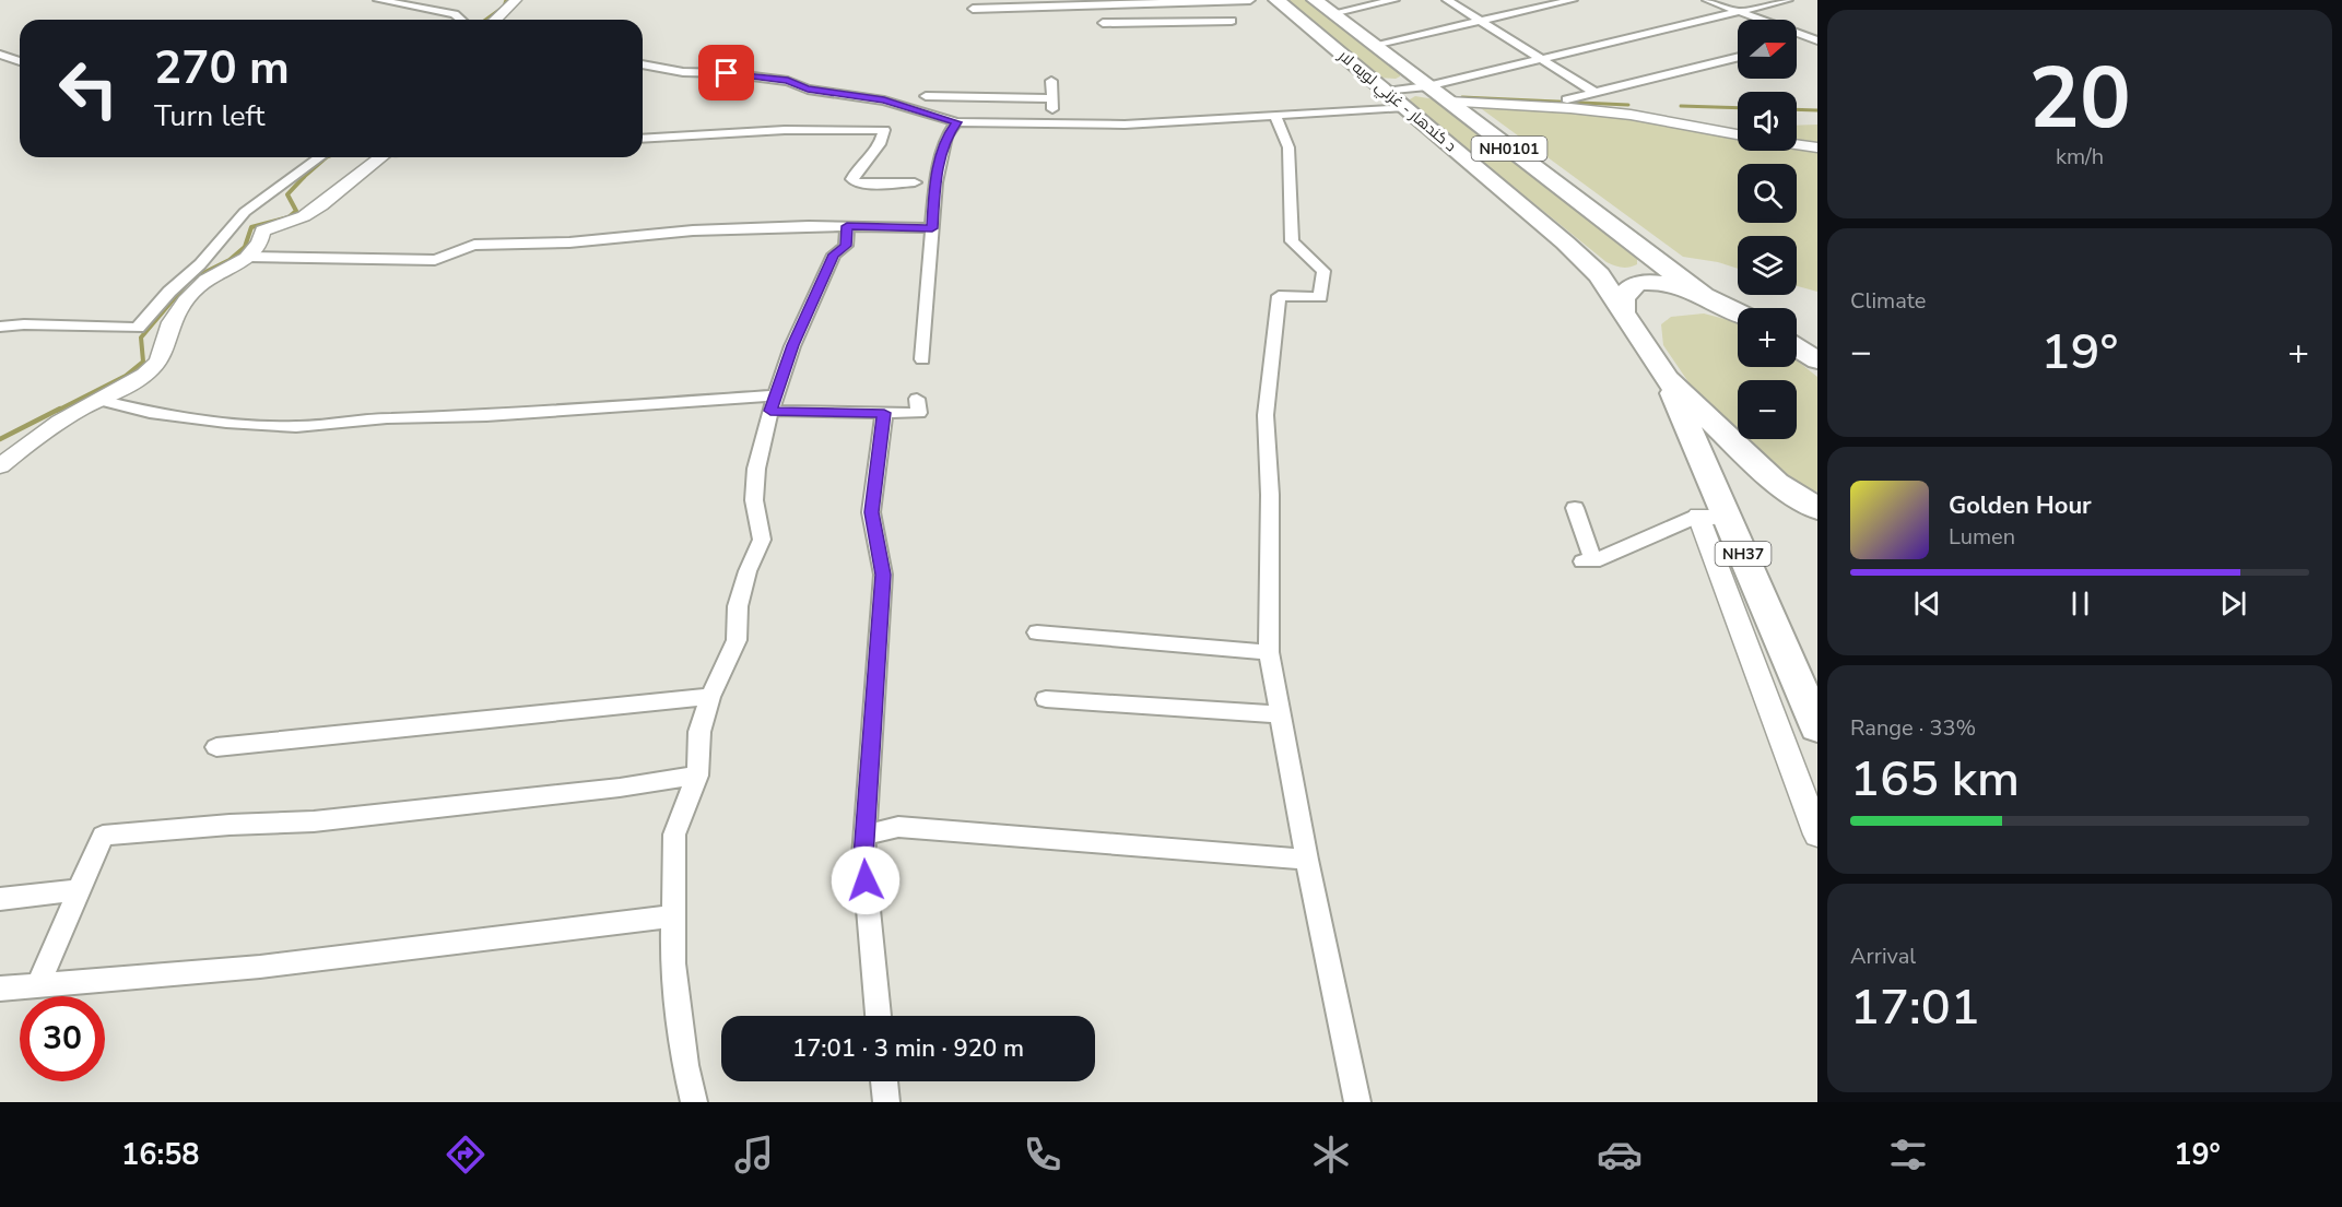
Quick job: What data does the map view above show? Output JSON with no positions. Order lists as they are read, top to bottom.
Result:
{
  "streets": {
    "highway": ["د کندهار - غزني لويه لار", "NH0101", "NH37"]
  },
  "crossings": [
    ["د کندهار - غزني لويه لار", "NH0101"],
    ["د کندهار - غزني لويه لار", "NH37"]
  ],
  "north": "right",
  "page": {
    "tile": [
      ["20", "km/h"],
      "Climate",
      ["Range · 33%", "165 km"],
      ["Arrival", "17:01"]
    ],
    "map_buttons": ["+", "−"],
    "turn": ["270 m", "Turn left"],
    "heat": ["−", "19°", "+"],
    "song": ["Golden Hour", "Lumen"],
    "limit": "30",
    "trip": "17:01 · 3 min · 920 m",
    "tabs": ["16:58", "19°"]
  }
}
